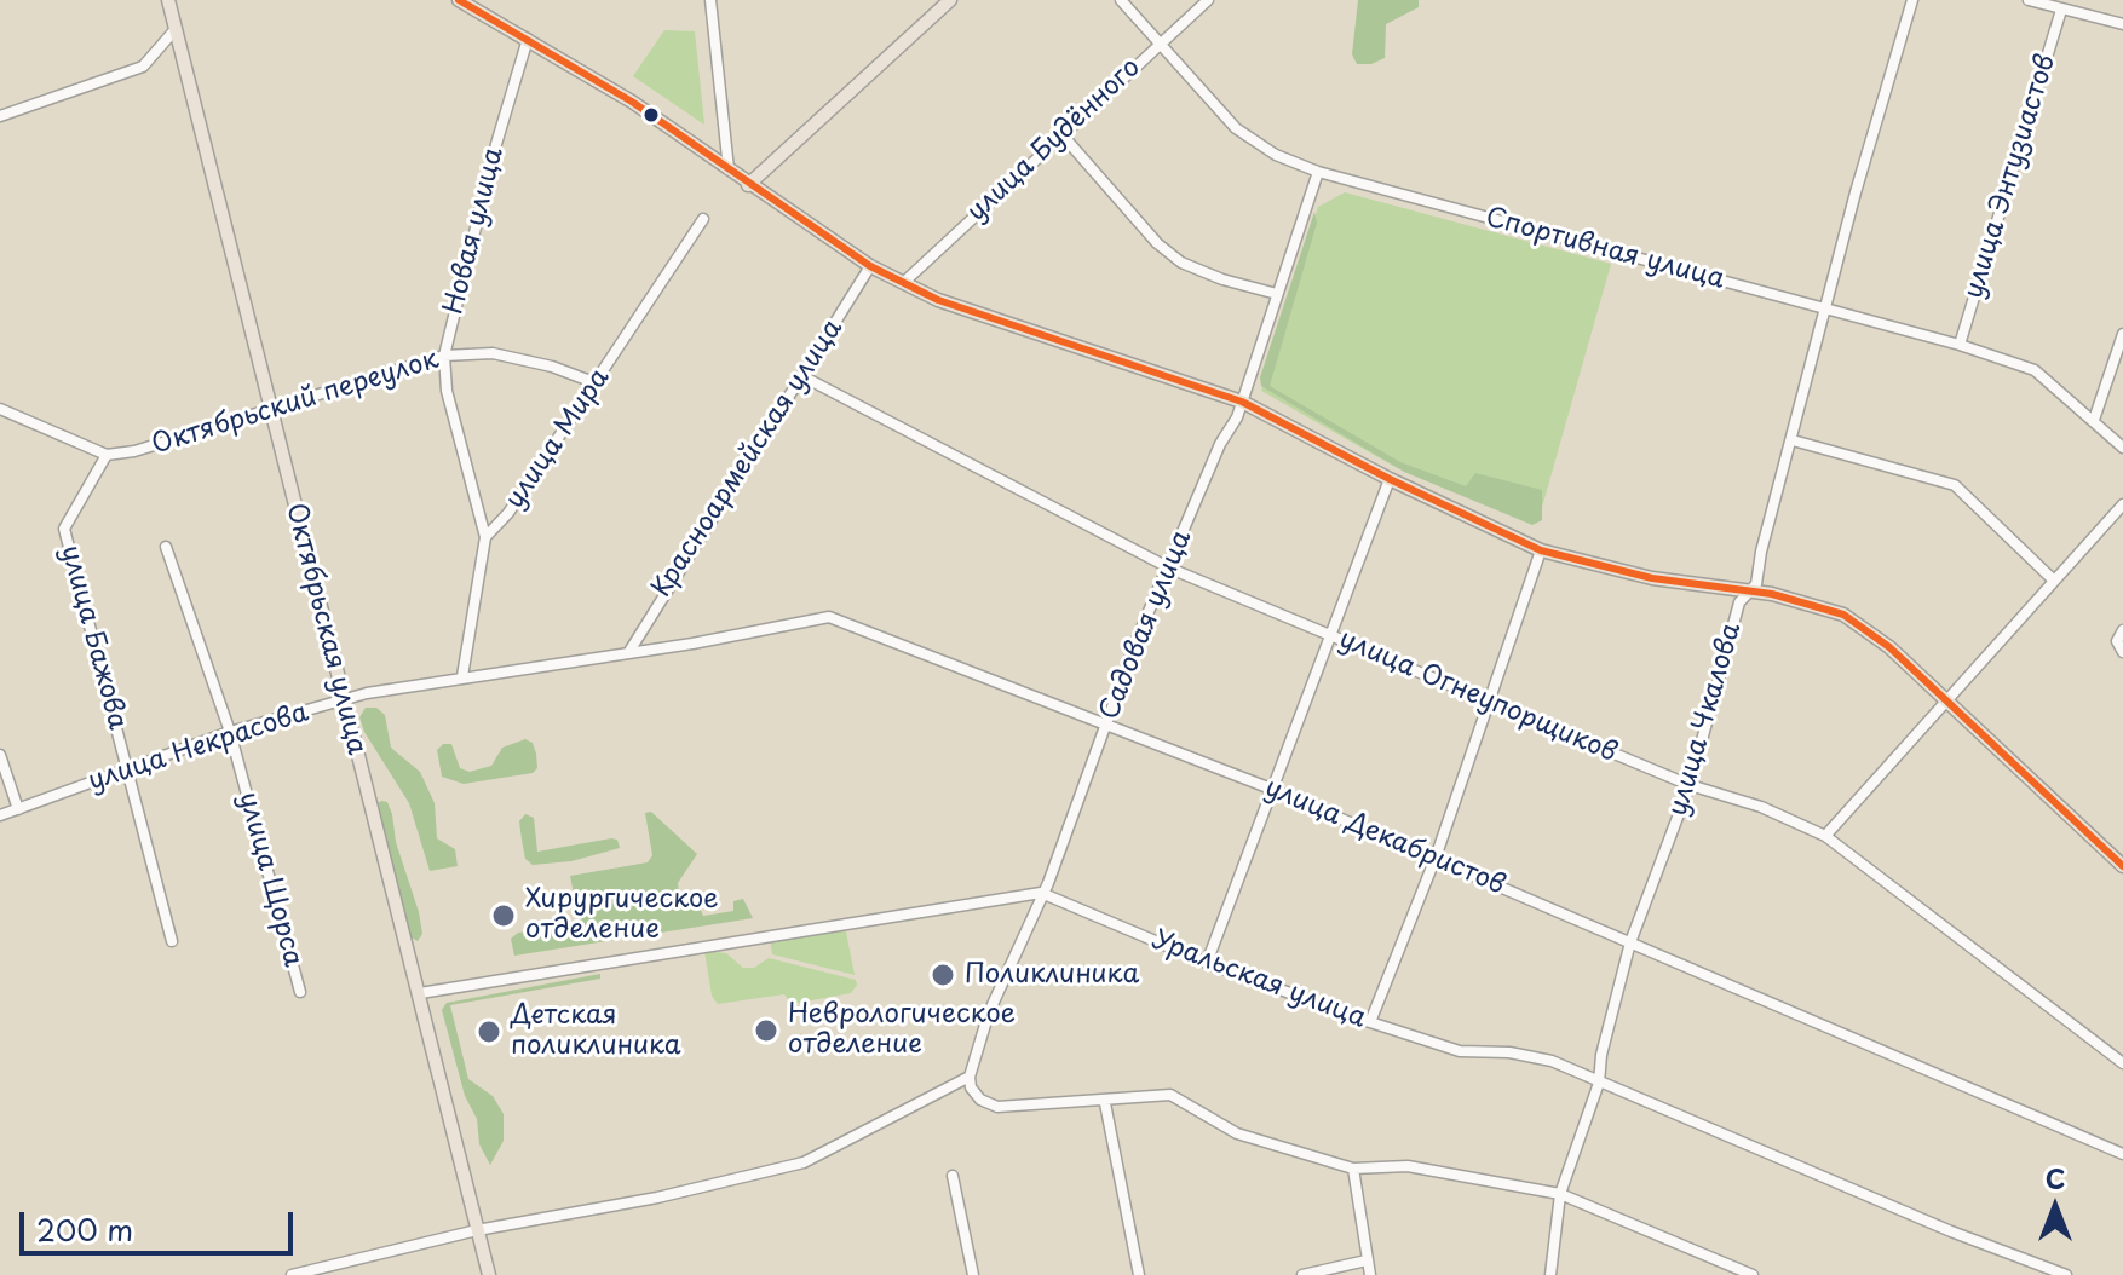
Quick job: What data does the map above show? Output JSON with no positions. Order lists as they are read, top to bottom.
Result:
{
  "streets": {
    "main road": ["Октябрьская улица"],
    "street": [
      "улица Будённого",
      "улица Энтузиастов",
      "Новая улица",
      "Спортивная улица",
      "Октябрьский переулок",
      "улица Мира",
      "Красноармейская улица",
      "Садовая улица",
      "улица Бажова",
      "улица Огнеупорщиков",
      "улица Чкалова",
      "улица Некрасова",
      "улица Декабристов",
      "улица Щорса",
      "Уральская улица"
    ]
  },
  "crossings": [
    ["улица Будённого", "Спортивная улица"],
    ["улица Энтузиастов", "Спортивная улица"],
    ["Новая улица", "Октябрьский переулок"],
    ["Новая улица", "улица Мира"],
    ["Спортивная улица", "Садовая улица"],
    ["Спортивная улица", "улица Чкалова"],
    ["Октябрьский переулок", "улица Мира"],
    ["Октябрьский переулок", "Октябрьская улица"],
    ["Октябрьский переулок", "улица Бажова"],
    ["Красноармейская улица", "улица Огнеупорщиков"],
    ["Красноармейская улица", "улица Некрасова"],
    ["Красноармейская улица", "улица Декабристов"],
    ["Садовая улица", "улица Огнеупорщиков"],
    ["Садовая улица", "улица Декабристов"],
    ["Садовая улица", "Уральская улица"],
    ["Октябрьская улица", "улица Некрасова"],
    ["улица Бажова", "улица Некрасова"],
    ["улица Огнеупорщиков", "улица Чкалова"],
    ["улица Чкалова", "улица Декабристов"],
    ["улица Чкалова", "Уральская улица"],
    ["улица Некрасова", "улица Декабристов"],
    ["улица Некрасова", "улица Щорса"]
  ],
  "places": [
    "Хирургическое отделение",
    "Поликлиника",
    "Неврологическое отделение",
    "Детская поликлиника"
  ],
  "scale_bar": "200 m",
  "north": "top"
}
